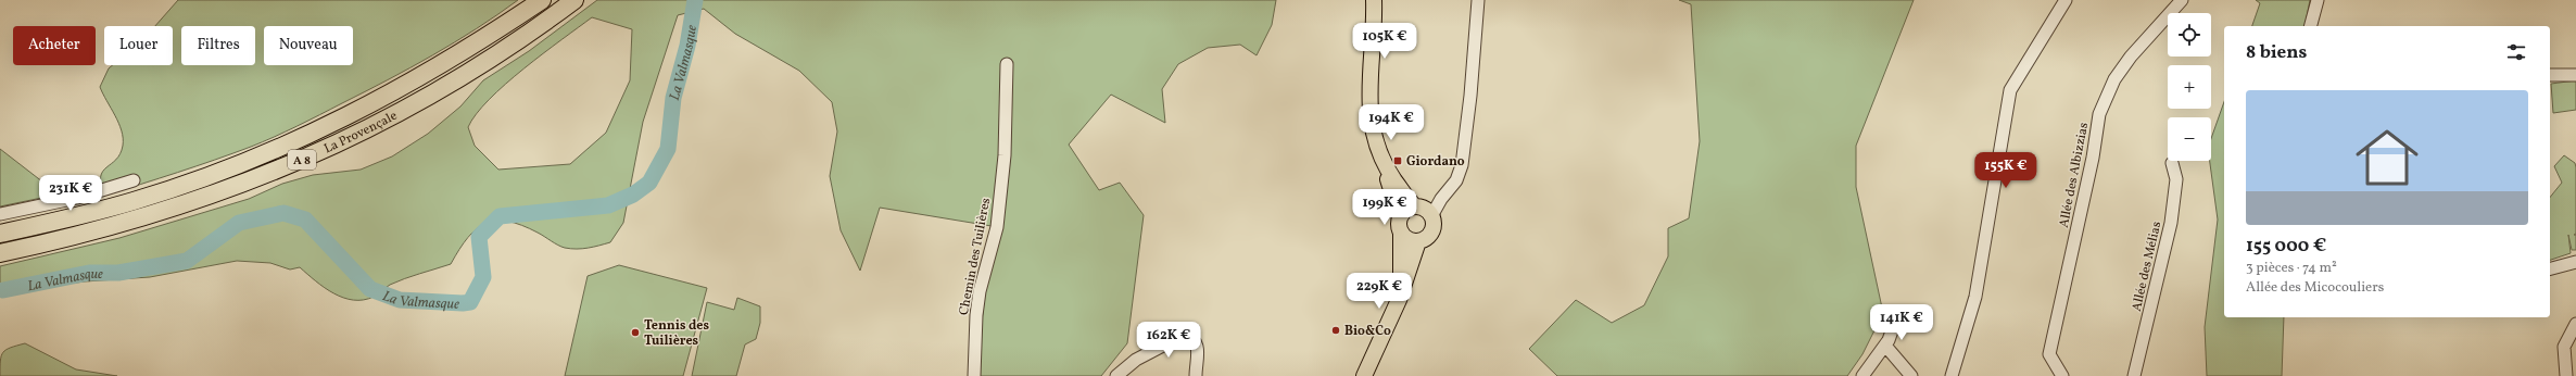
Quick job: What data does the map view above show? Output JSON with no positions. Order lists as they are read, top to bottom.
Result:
{
  "streets": {
    "highway": ["La Provençale", "A 8"],
    "street": ["Allée des Albizzias", "Chemin des Tuilières", "Allée des Mélias"]
  },
  "water": ["La Valmasque"],
  "places": {
    "transit": ["Giordano"],
    "other": ["Bio&Co", "Tennis des Tuilières"]
  },
  "page": {
    "map_buttons": ["+", "−"],
    "price": [
      "105K €",
      "194K €",
      "155K €",
      "231K €",
      "199K €",
      "229K €",
      "141K €",
      "162K €"
    ],
    "chip": [
      "Acheter",
      "Louer",
      "Filtres",
      "Nouveau"
    ],
    "heading": "8 biens",
    "list": [
      {
        "name": "155 000 €",
        "note": "3 pièces · 74 m² · Allée des Micocouliers"
      }
    ]
  }
}
